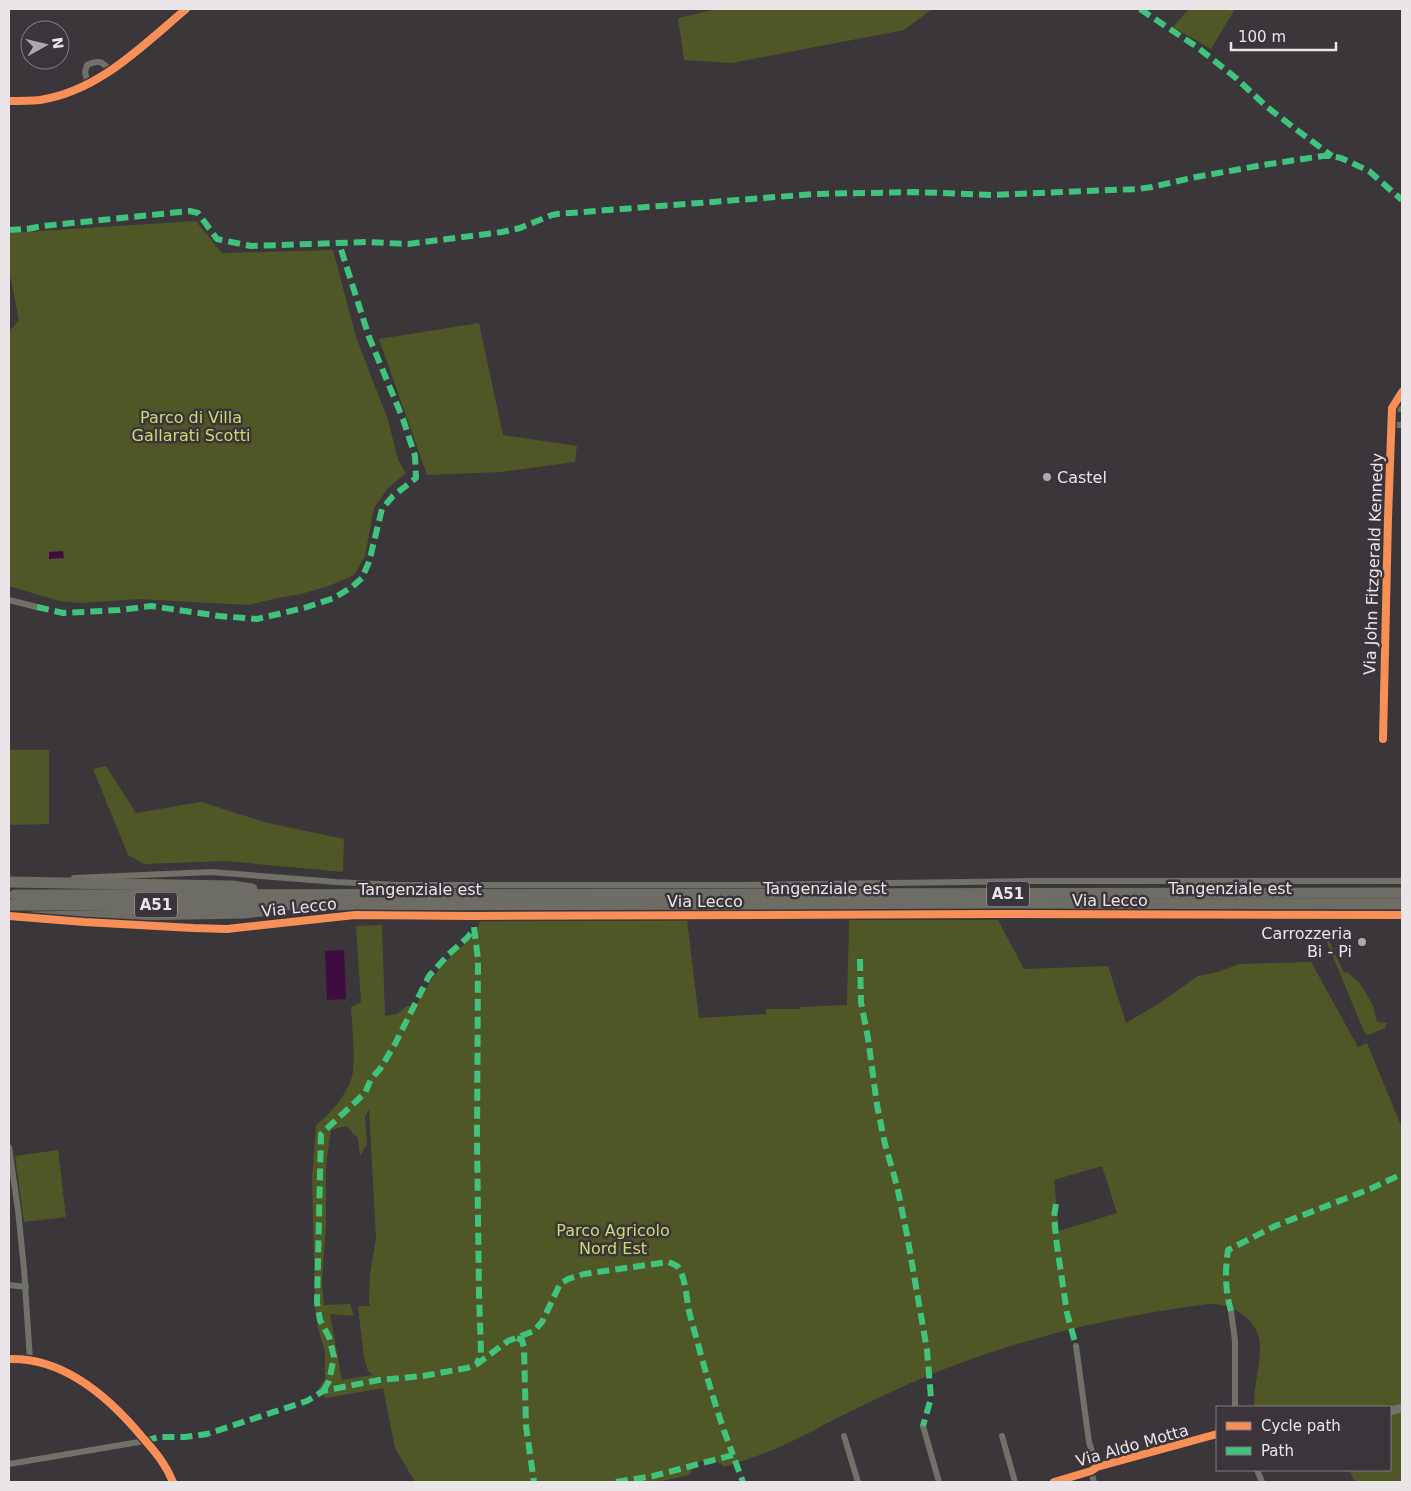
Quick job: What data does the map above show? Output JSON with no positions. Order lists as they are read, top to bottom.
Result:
{
  "streets": {
    "highway": ["Tangenziale est", "A51"],
    "street": ["Via John Fitzgerald Kennedy", "Via Lecco", "Via Aldo Motta"]
  },
  "parks": ["Parco di Villa Gallarati Scotti", "Parco Agricolo Nord Est"],
  "places": ["Castel", "Carrozzeria Bi - Pi"],
  "legend": ["Cycle path", "Path"],
  "scale_bar": "100 m",
  "north": "right"
}
